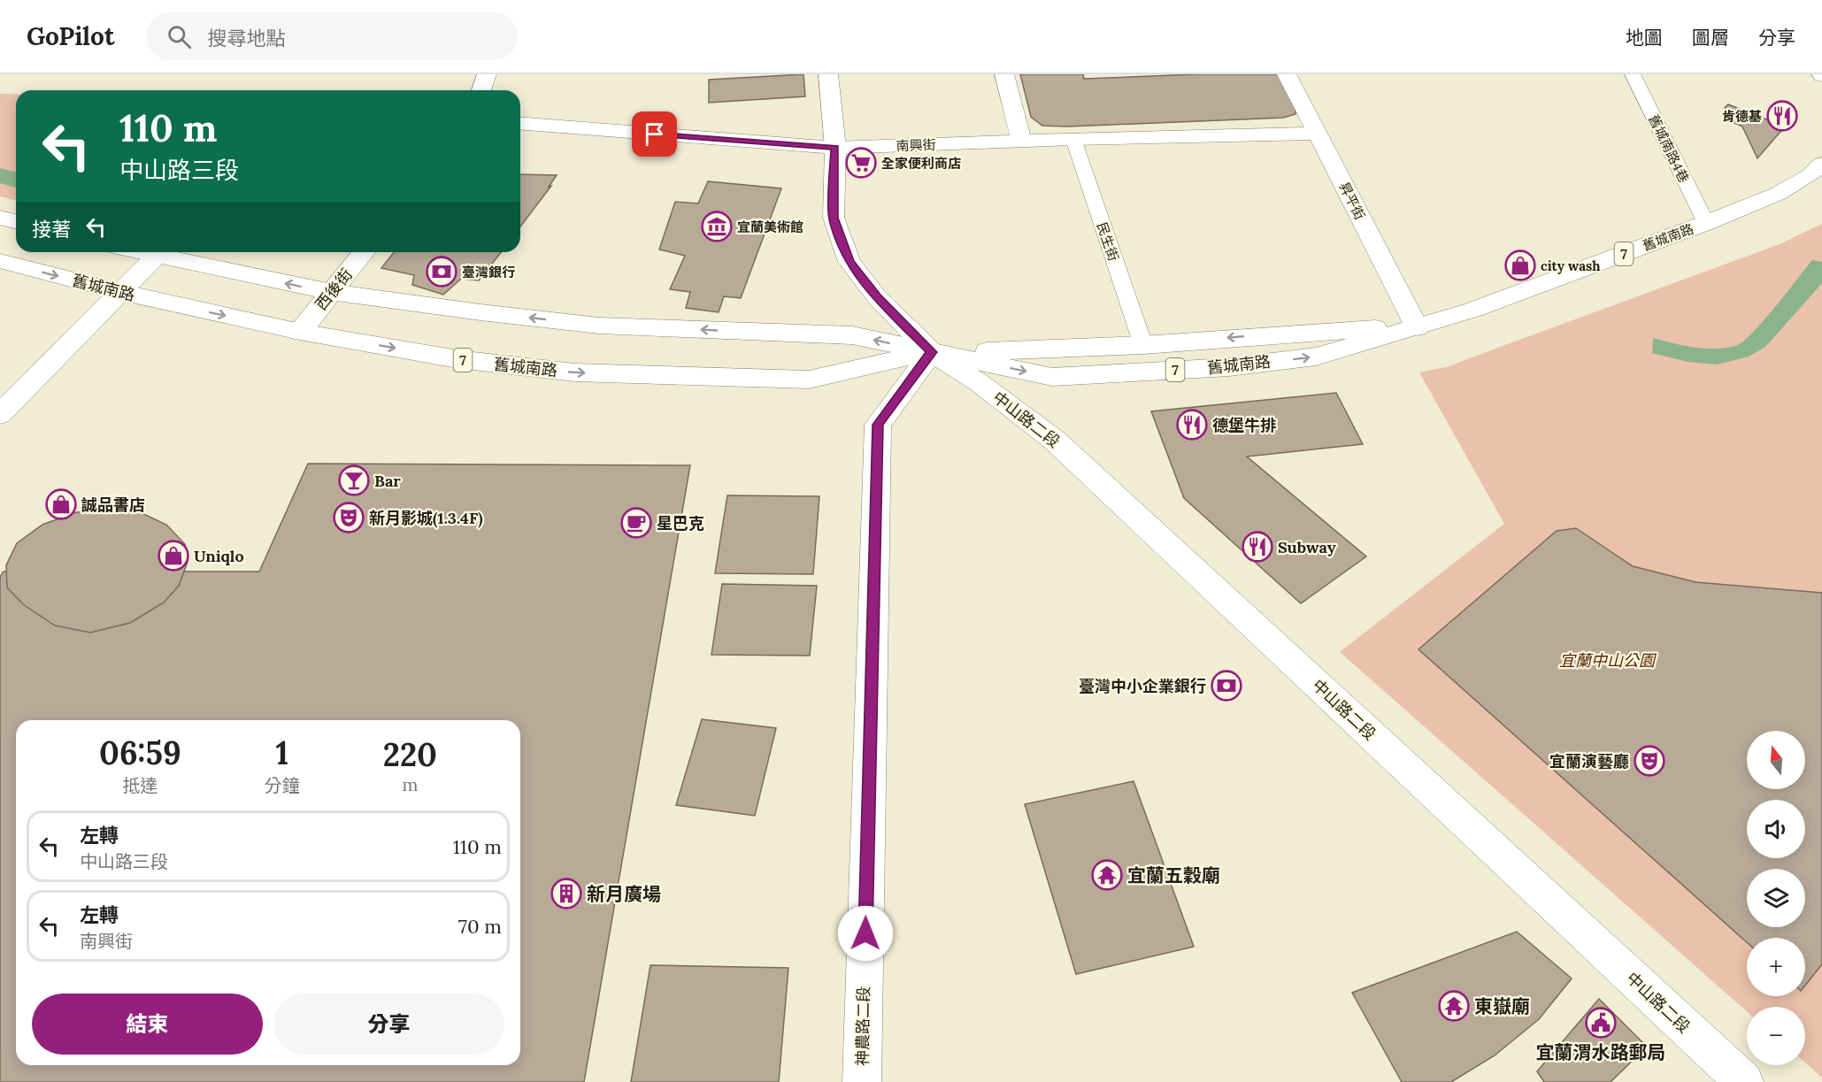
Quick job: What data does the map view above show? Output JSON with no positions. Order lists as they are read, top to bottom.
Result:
{
  "streets": {
    "street": [
      "南興街",
      "昇平街",
      "舊城南路",
      "7",
      "西後街",
      "中山路二段",
      "神農路二段"
    ],
    "lane": ["舊城南路4巷", "民生街"]
  },
  "crossings": [
    ["南興街", "昇平街"],
    ["南興街", "民生街"],
    ["舊城南路4巷", "舊城南路"],
    ["昇平街", "舊城南路"],
    ["舊城南路", "民生街"],
    ["舊城南路", "西後街"],
    ["舊城南路", "中山路二段"],
    ["舊城南路", "神農路二段"],
    ["中山路二段", "神農路二段"]
  ],
  "parks": ["宜蘭中山公園"],
  "places": {
    "restaurant": ["肯德基", "德堡牛排", "Subway"],
    "supermarket": ["全家便利商店"],
    "museum": ["宜蘭美術館"],
    "shop": ["city wash", "誠品書店", "Uniqlo"],
    "bank": ["臺灣銀行", "臺灣中小企業銀行"],
    "bar": ["Bar"],
    "theatre": ["新月影城(1.3.4F)", "宜蘭演藝廳"],
    "cafe": ["星巴克"],
    "temple": ["宜蘭五穀廟", "東嶽廟"],
    "building": ["新月廣場"],
    "public building": ["宜蘭渭水路郵局"]
  },
  "north": "top",
  "page": {
    "header": "GoPilot",
    "search": "搜尋地點",
    "nav": ["地圖", "圖層", "分享"],
    "turn": ["110 m", "中山路三段"],
    "then": "接著",
    "eta": [
      "06:59",
      "抵達",
      "1",
      "分鐘",
      "220",
      "m"
    ],
    "map_buttons": ["+", "−"],
    "list": [
      {
        "name": "左轉",
        "note": "中山路三段",
        "value": "110 m"
      },
      {
        "name": "左轉",
        "note": "南興街",
        "value": "70 m"
      }
    ],
    "buttons": ["結束", "分享"]
  }
}
